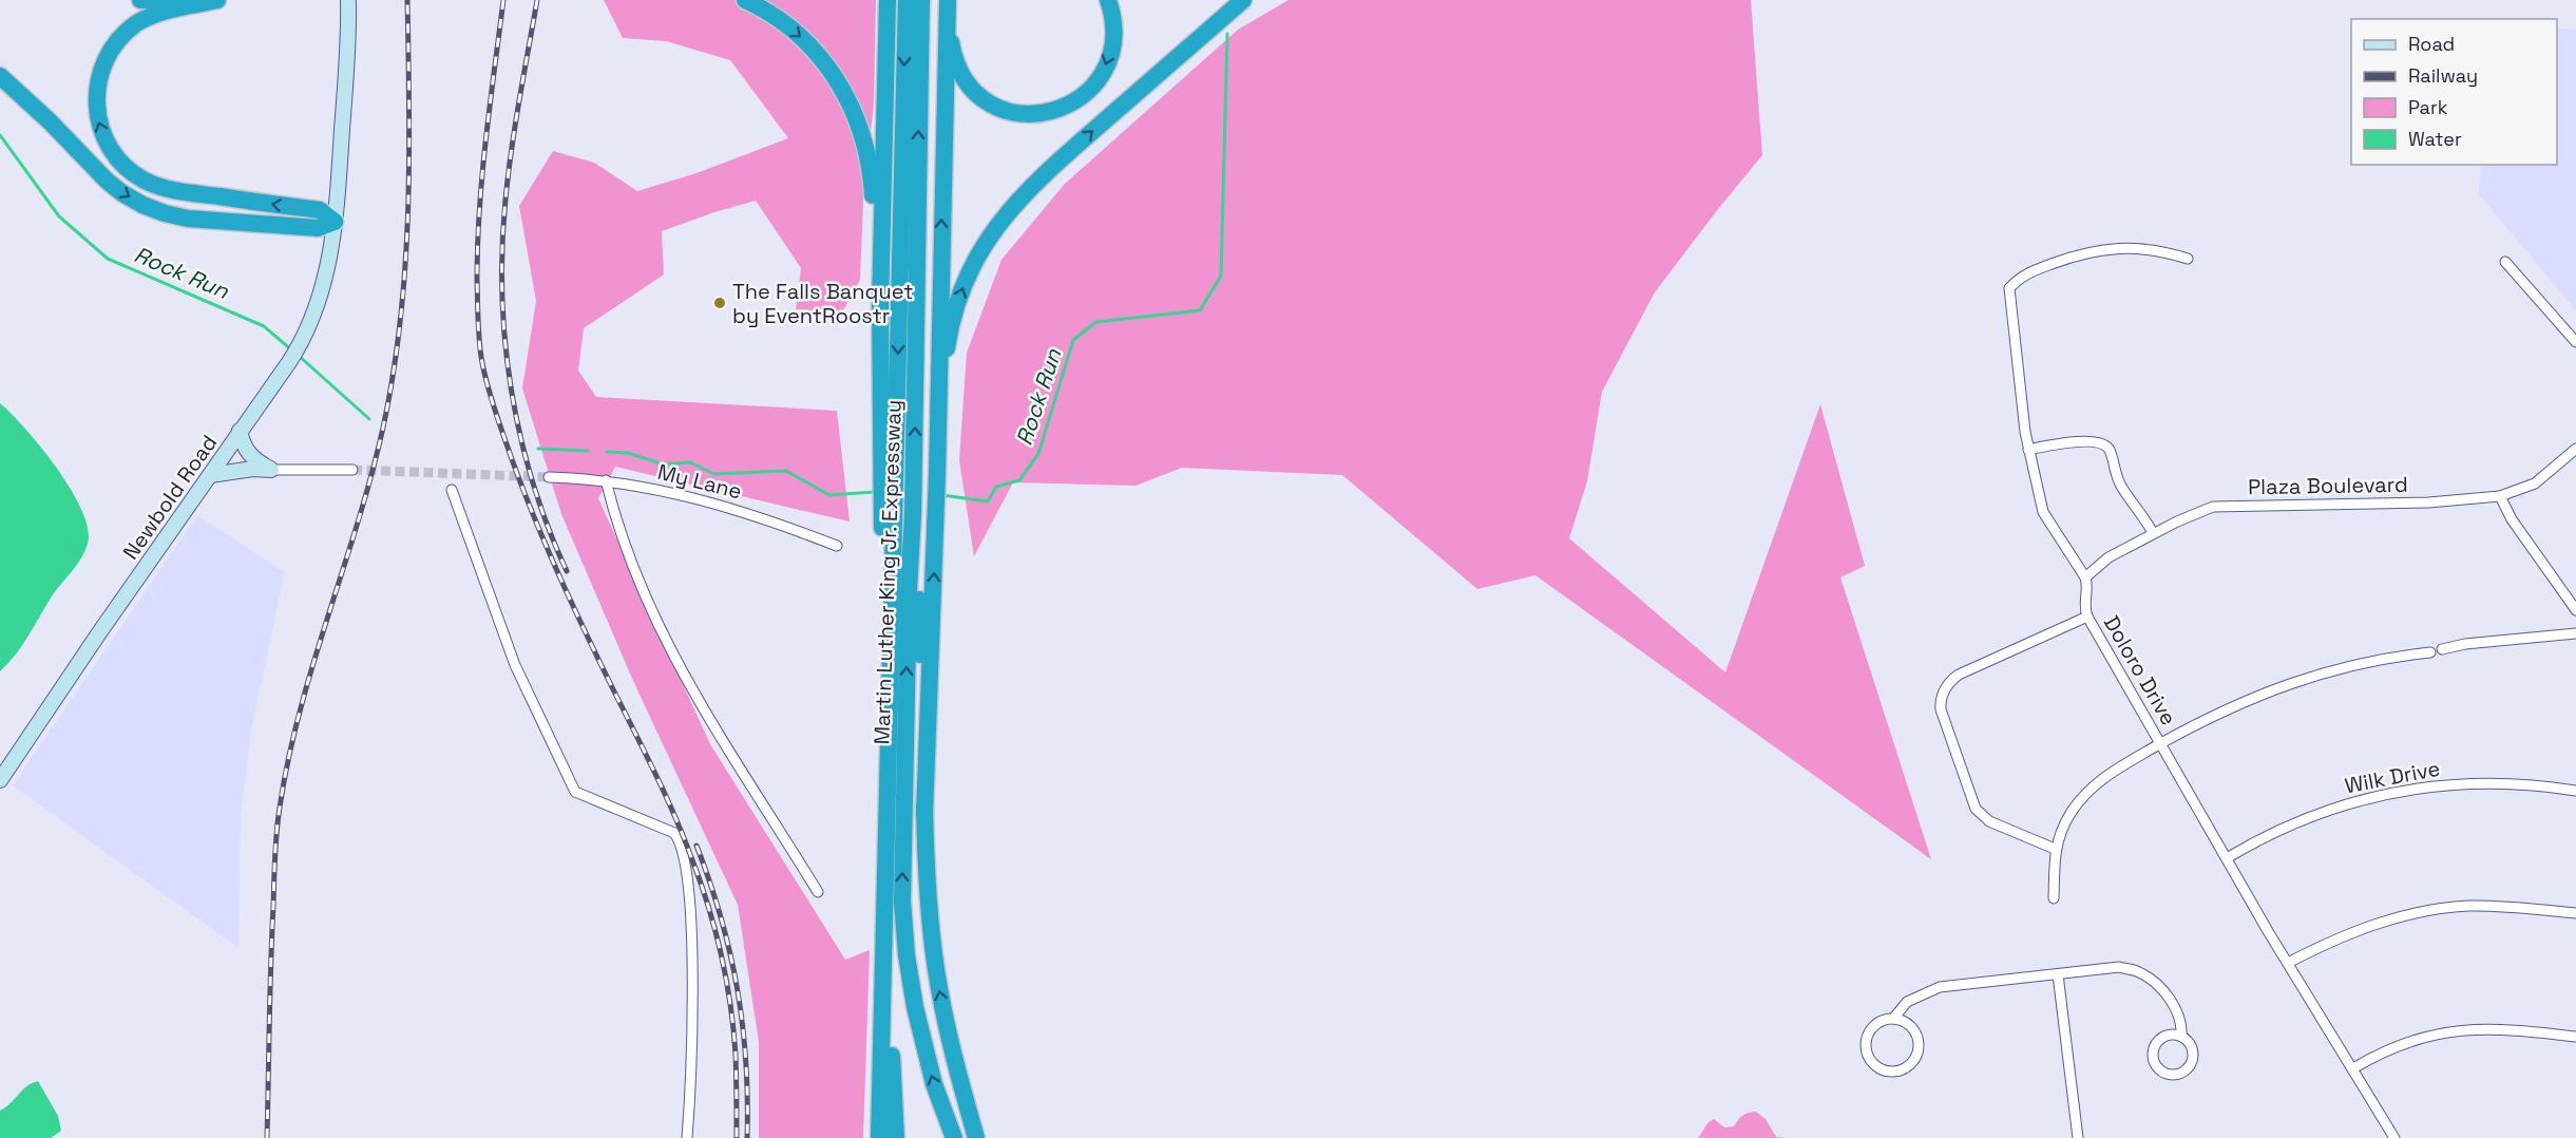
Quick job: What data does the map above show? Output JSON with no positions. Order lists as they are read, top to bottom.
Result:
{
  "streets": {
    "highway": ["Martin Luther King Jr. Expressway"],
    "main road": ["Newbold Road"],
    "street": [
      "My Lane",
      "Plaza Boulevard",
      "Doloro Drive",
      "Wilk Drive"
    ]
  },
  "crossings": [
    ["Plaza Boulevard", "Doloro Drive"],
    ["Doloro Drive", "Wilk Drive"]
  ],
  "water": ["Rock Run"],
  "places": ["The Falls Banquet by EventRoostr"],
  "legend": [
    "Road",
    "Railway",
    "Park",
    "Water"
  ]
}
